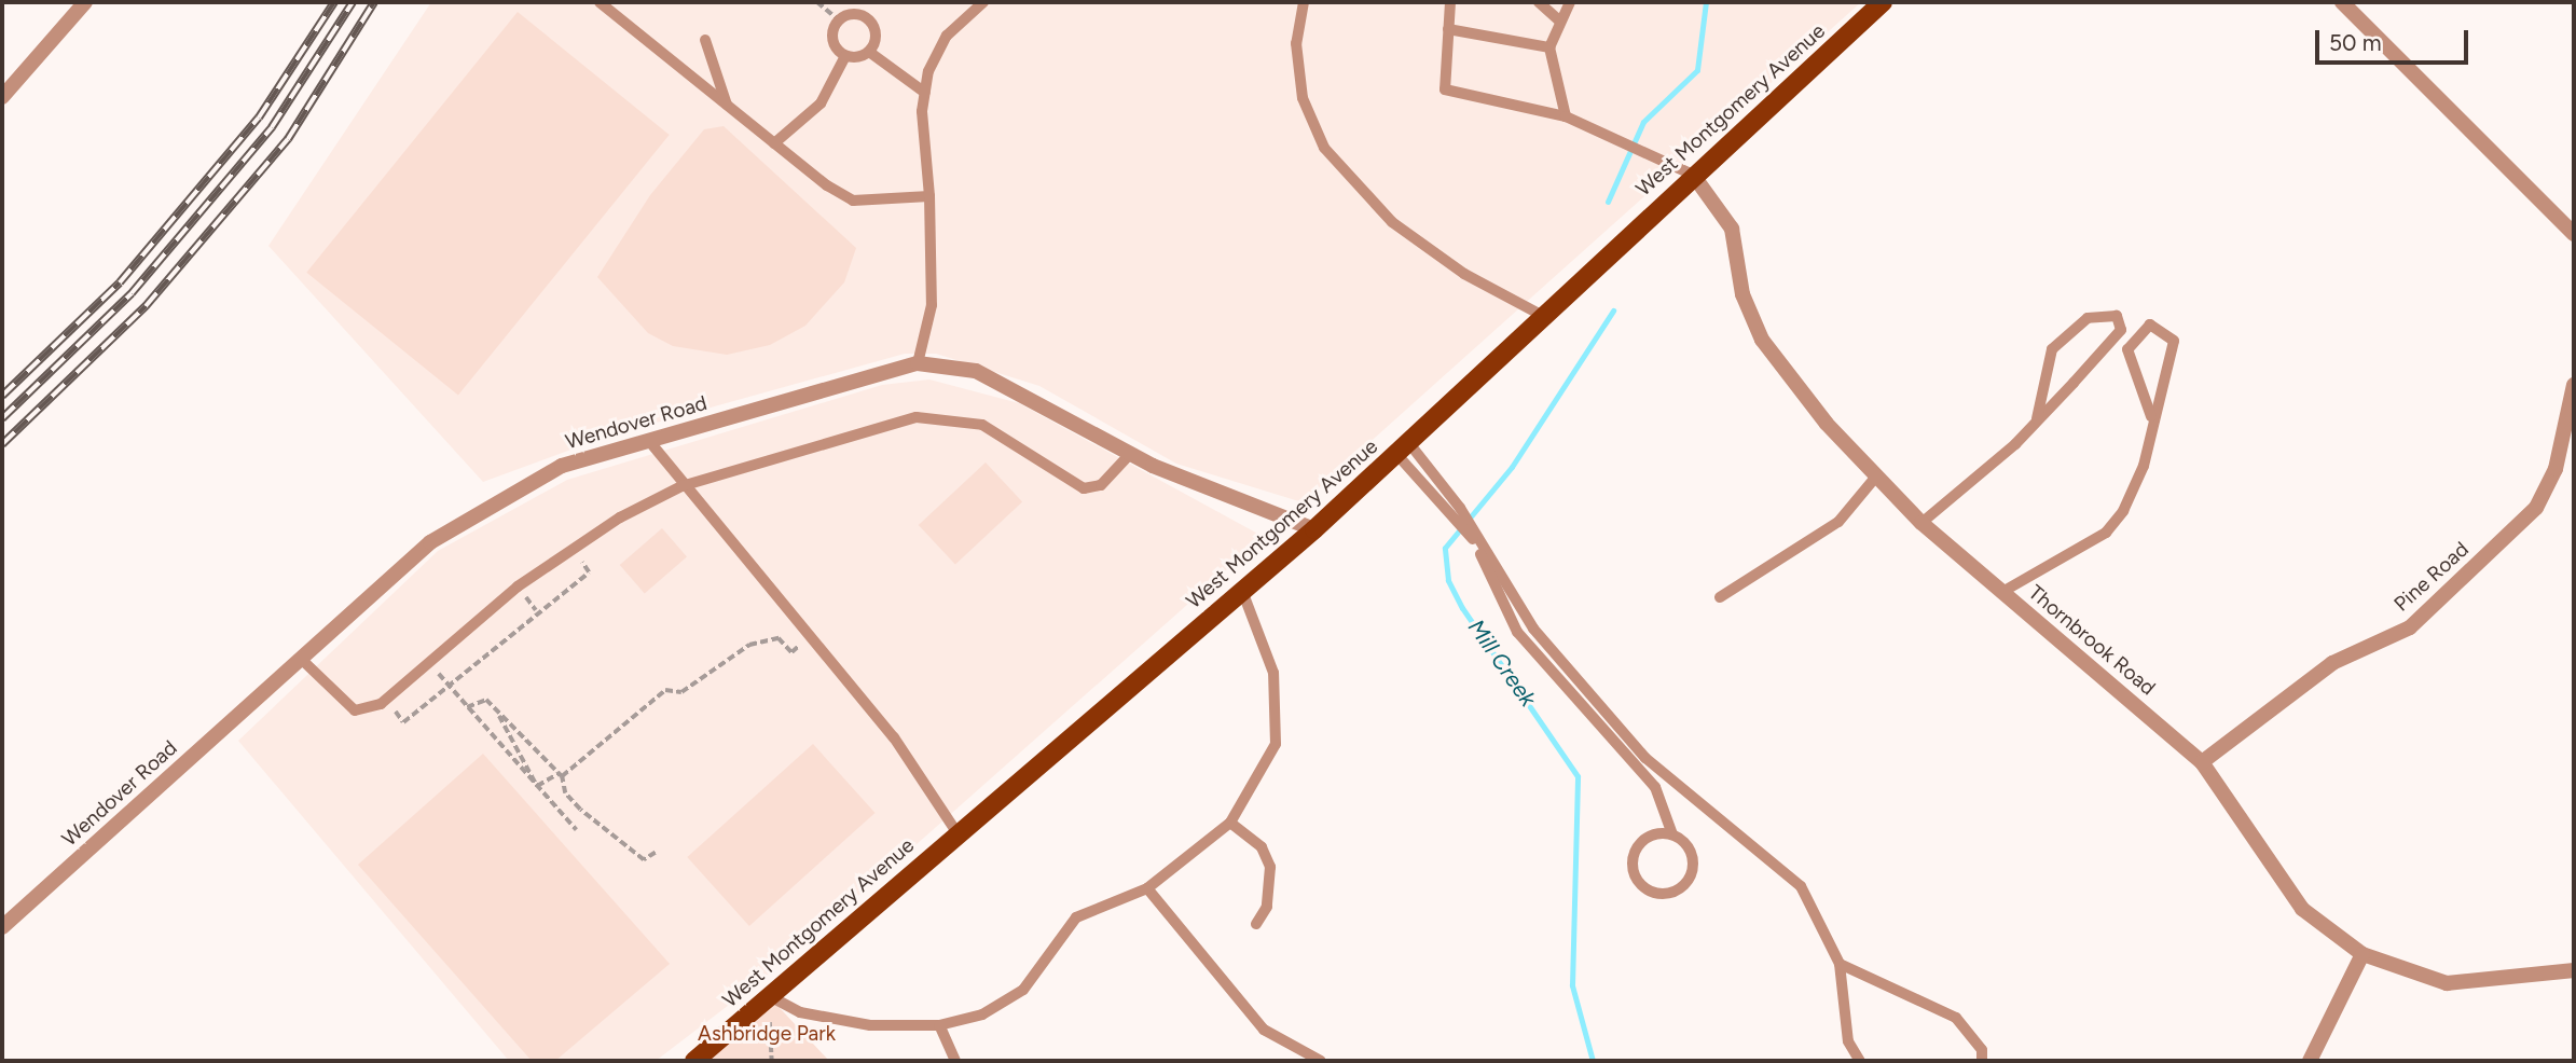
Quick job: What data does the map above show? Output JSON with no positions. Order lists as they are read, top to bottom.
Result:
{
  "streets": {
    "main road": ["West Montgomery Avenue"],
    "street": ["Wendover Road", "Pine Road", "Thornbrook Road"]
  },
  "crossings": [
    ["West Montgomery Avenue", "Wendover Road"],
    ["West Montgomery Avenue", "Thornbrook Road"],
    ["Pine Road", "Thornbrook Road"]
  ],
  "water": ["Mill Creek"],
  "parks": ["Ashbridge Park"],
  "scale_bar": "50 m"
}
